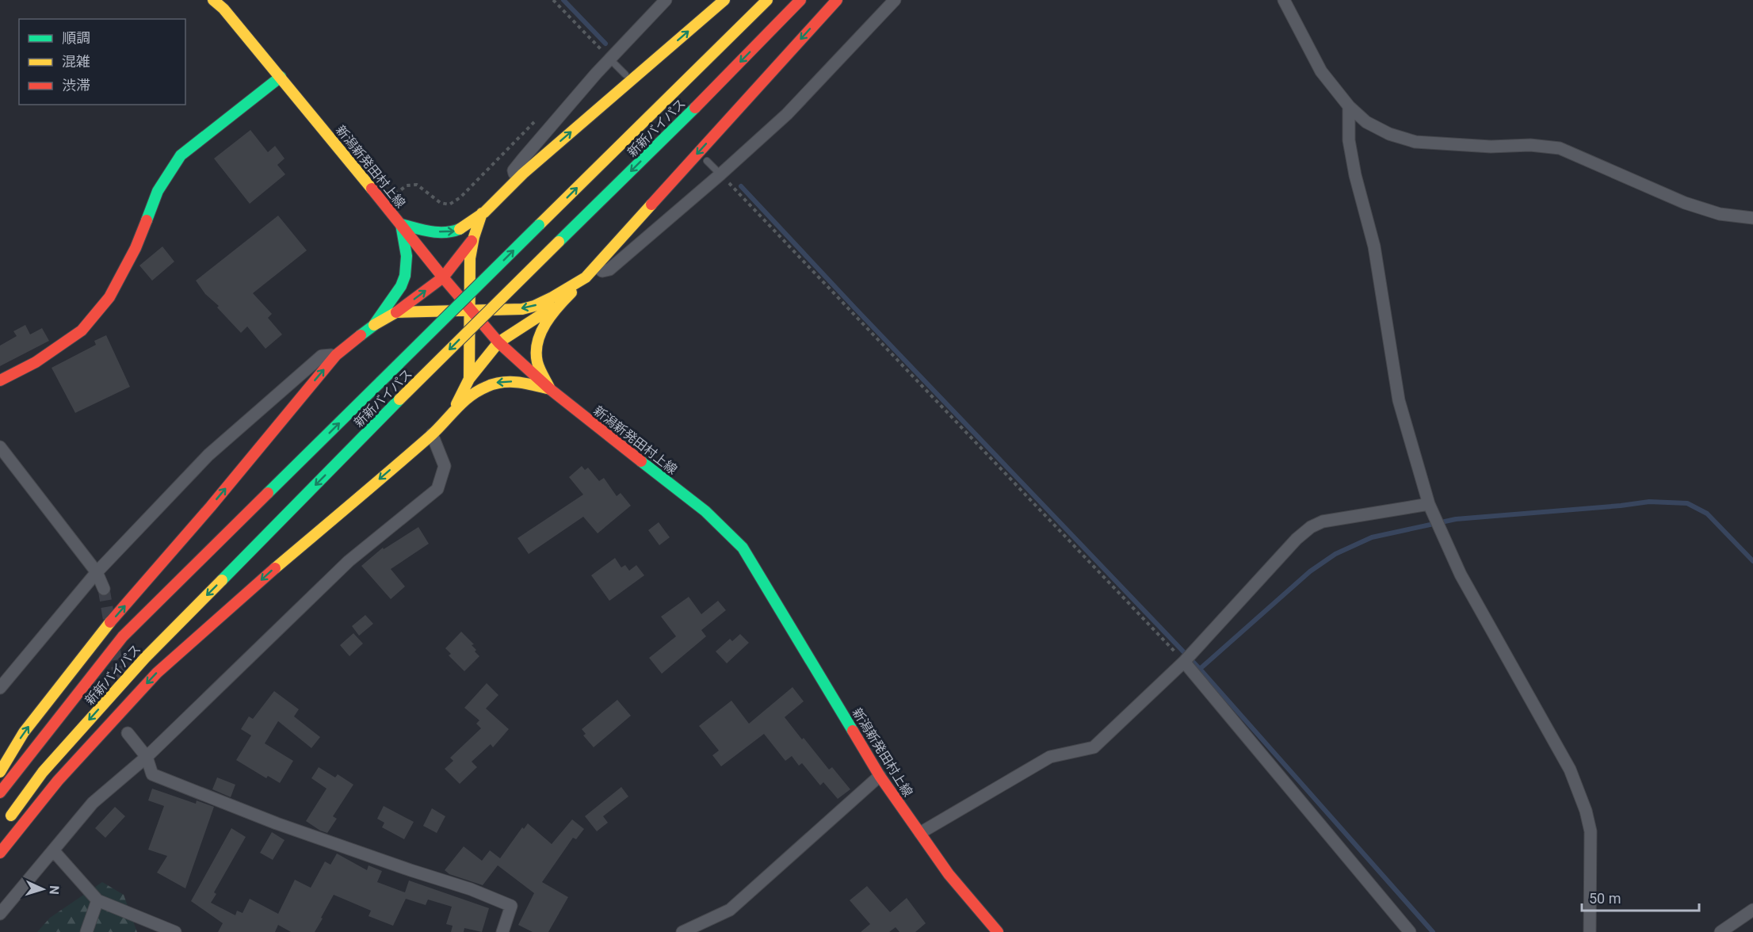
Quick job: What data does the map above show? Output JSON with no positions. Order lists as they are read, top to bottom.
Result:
{
  "streets": {
    "main road": ["新新バイパス", "新潟新発田村上線"]
  },
  "legend": ["順調", "混雑", "渋滞"],
  "scale_bar": "50 m",
  "north": "right"
}
